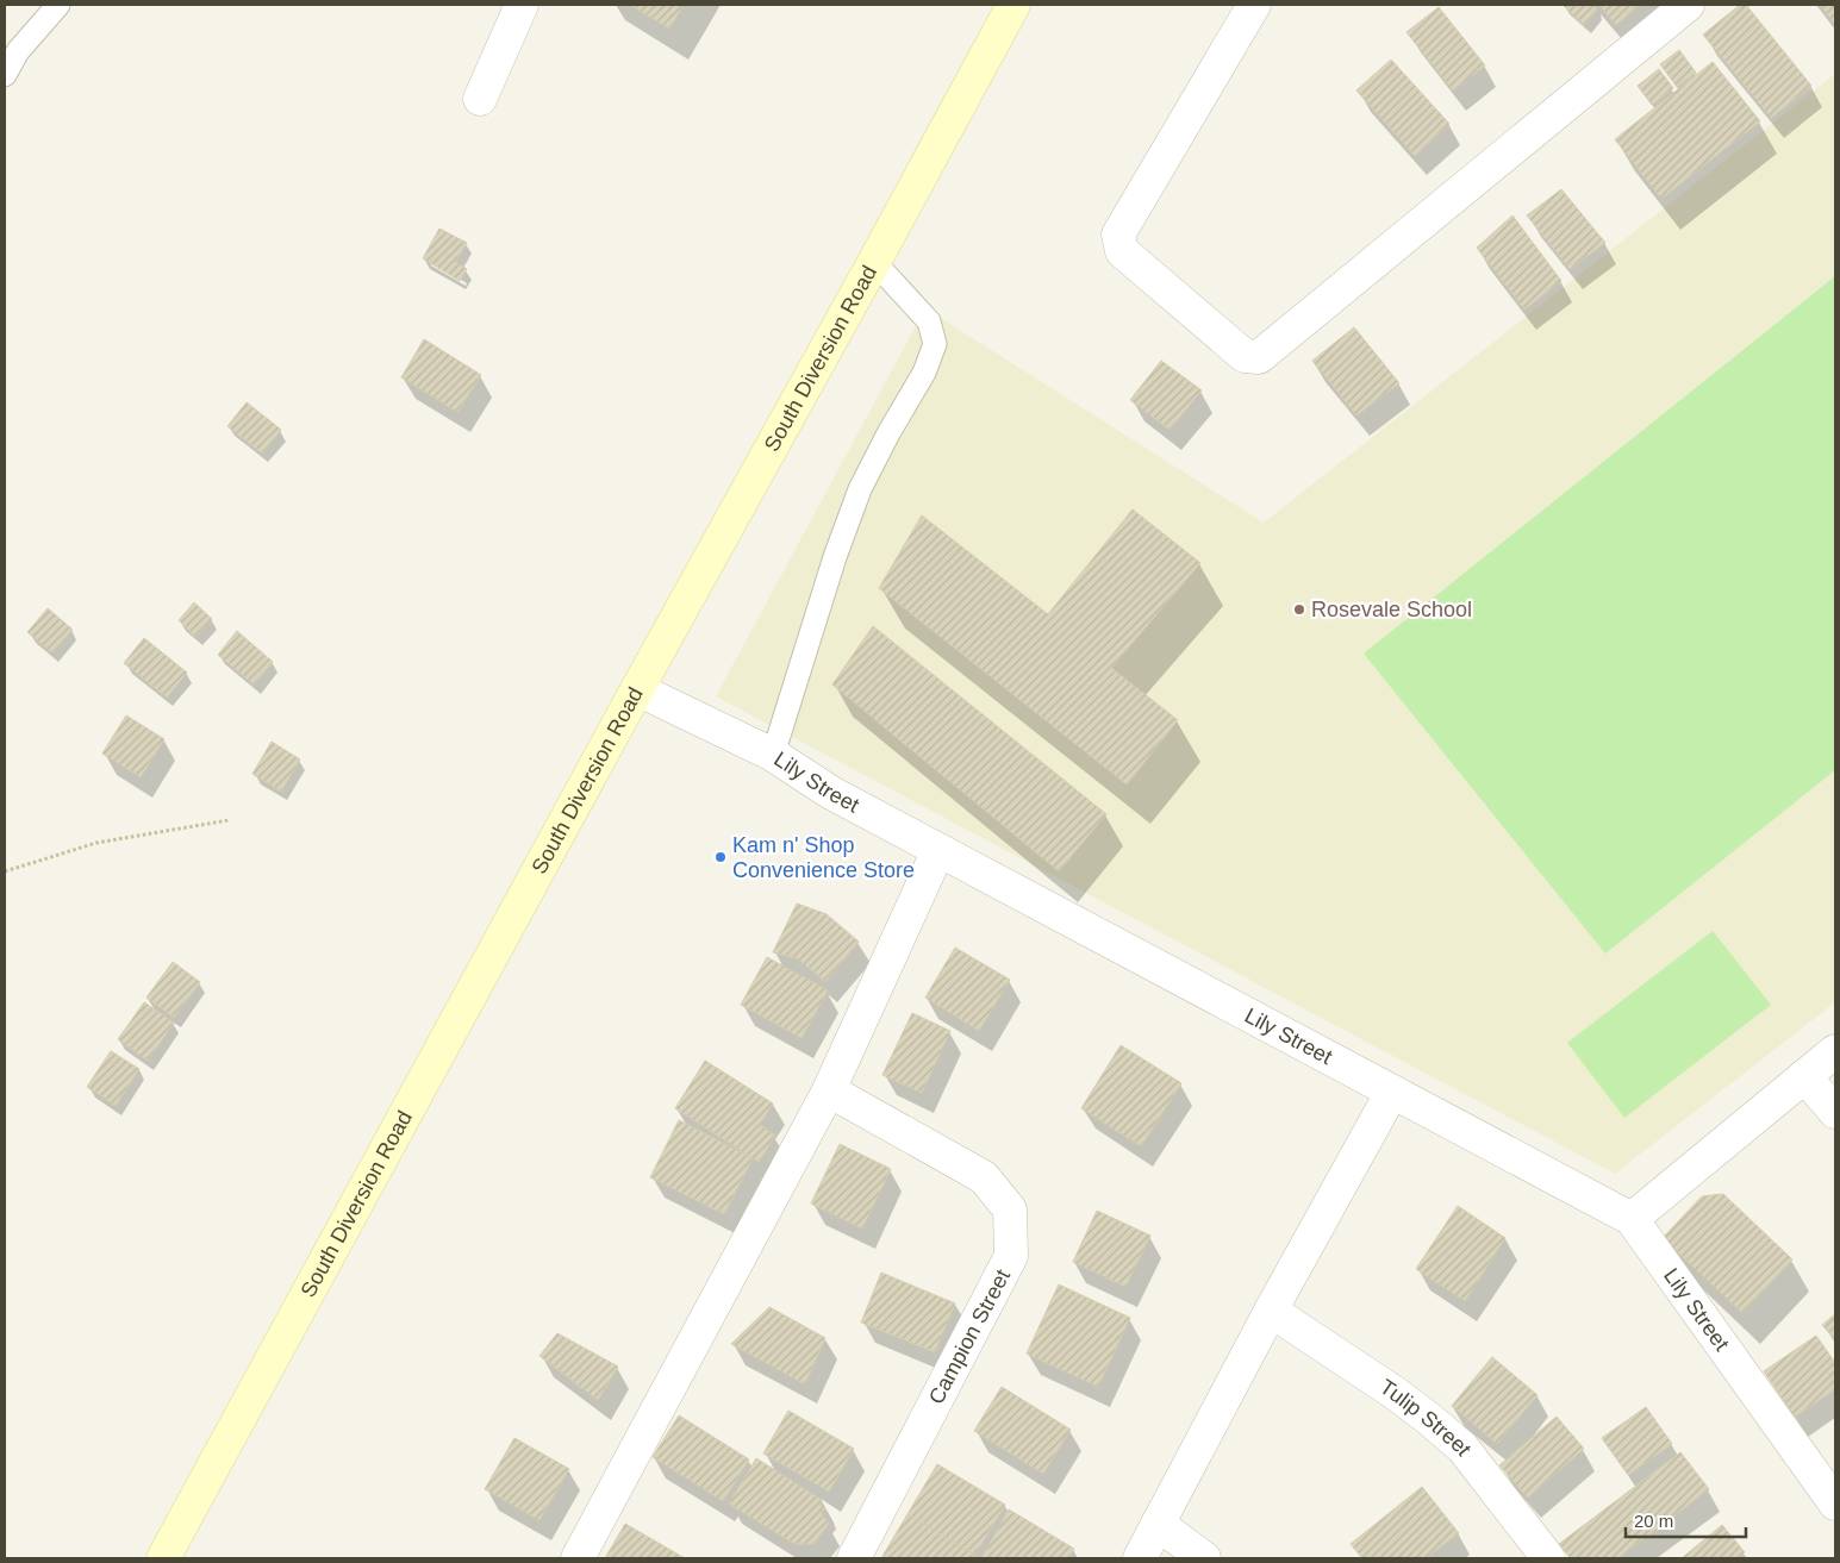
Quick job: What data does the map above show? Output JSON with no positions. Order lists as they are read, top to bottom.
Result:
{
  "streets": {
    "main road": ["South Diversion Road"],
    "street": ["Lily Street", "Campion Street", "Tulip Street"]
  },
  "crossings": [
    ["South Diversion Road", "Lily Street"]
  ],
  "places": ["Rosevale School", "Kam n' Shop Convenience Store"],
  "scale_bar": "20 m"
}
